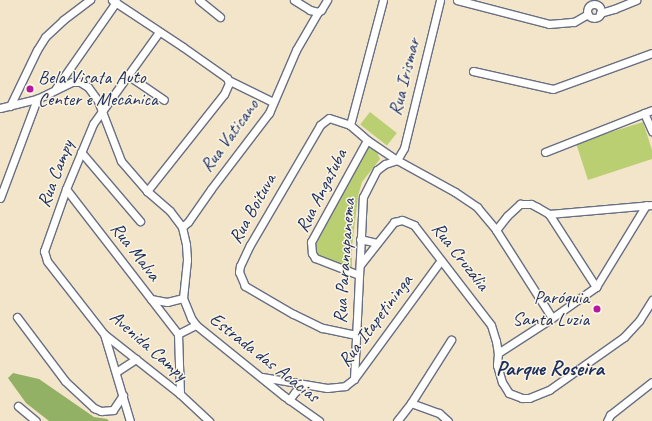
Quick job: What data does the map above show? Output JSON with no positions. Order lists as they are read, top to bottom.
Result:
{
  "streets": {
    "street": [
      "Rua Irismar",
      "Rua Vaticano",
      "Rua Campy",
      "Rua Angatuba",
      "Rua Boituva",
      "Rua Malva",
      "Rua Cruzália",
      "Rua Paranapanema",
      "Rua Itapetininga",
      "Avenida Campy",
      "Estrada das Acácias"
    ]
  },
  "crossings": [
    ["Rua Irismar", "Rua Boituva"],
    ["Rua Irismar", "Rua Paranapanema"],
    ["Rua Vaticano", "Estrada das Acácias"],
    ["Rua Campy", "Rua Malva"],
    ["Rua Campy", "Avenida Campy"],
    ["Rua Campy", "Estrada das Acácias"],
    ["Rua Angatuba", "Rua Boituva"],
    ["Rua Angatuba", "Rua Paranapanema"],
    ["Rua Boituva", "Rua Paranapanema"],
    ["Rua Cruzália", "Rua Paranapanema"],
    ["Rua Cruzália", "Rua Itapetininga"],
    ["Rua Paranapanema", "Rua Itapetininga"],
    ["Rua Itapetininga", "Estrada das Acácias"]
  ],
  "districts": ["Parque Roseira"],
  "places": ["Bela Visata Auto Center e Mecânica", "Paróquia Santa Luzia"]
}
